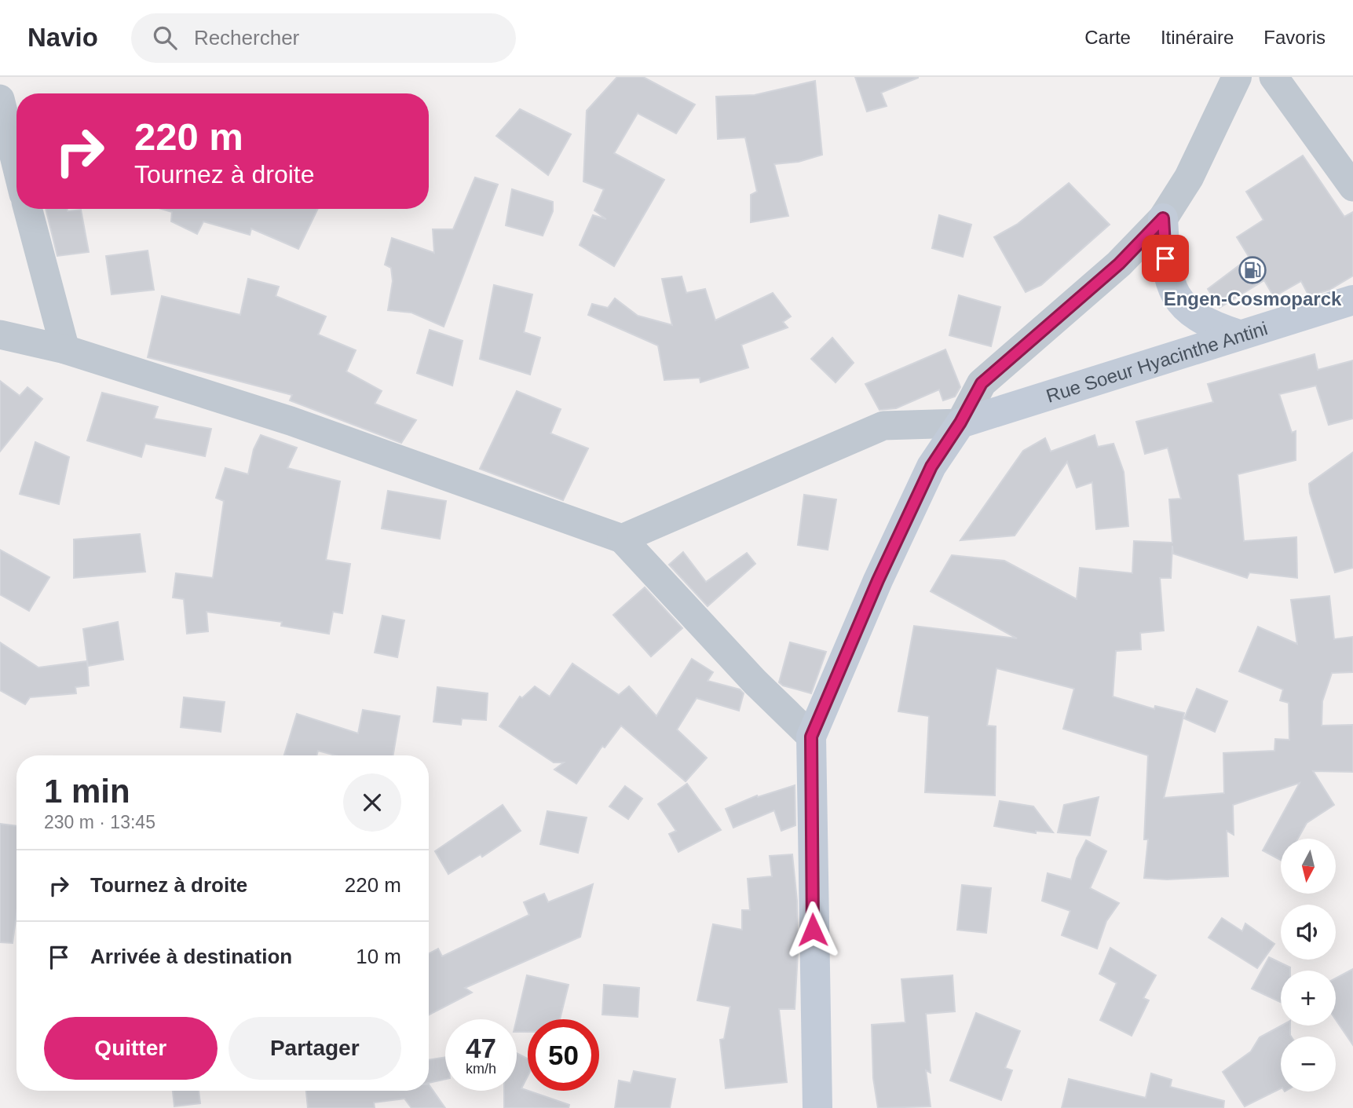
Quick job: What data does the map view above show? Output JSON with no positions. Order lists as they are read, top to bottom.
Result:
{
  "streets": {
    "main road": ["Rue Soeur Hyacinthe Antini"]
  },
  "places": {
    "fuel station": ["Engen-Cosmoparck"]
  },
  "north": "bottom",
  "page": {
    "header": "Navio",
    "search": "Rechercher",
    "nav": ["Carte", "Itinéraire", "Favoris"],
    "turn": ["220 m", "Tournez à droite"],
    "heading": ["1 min", "230 m · 13:45"],
    "map_buttons": ["+", "−"],
    "list": [
      {
        "name": "Tournez à droite",
        "value": "220 m"
      },
      {
        "name": "Arrivée à destination",
        "value": "10 m"
      }
    ],
    "buttons": ["Quitter", "Partager"],
    "speed": "47 km/h",
    "limit": "50"
  }
}
